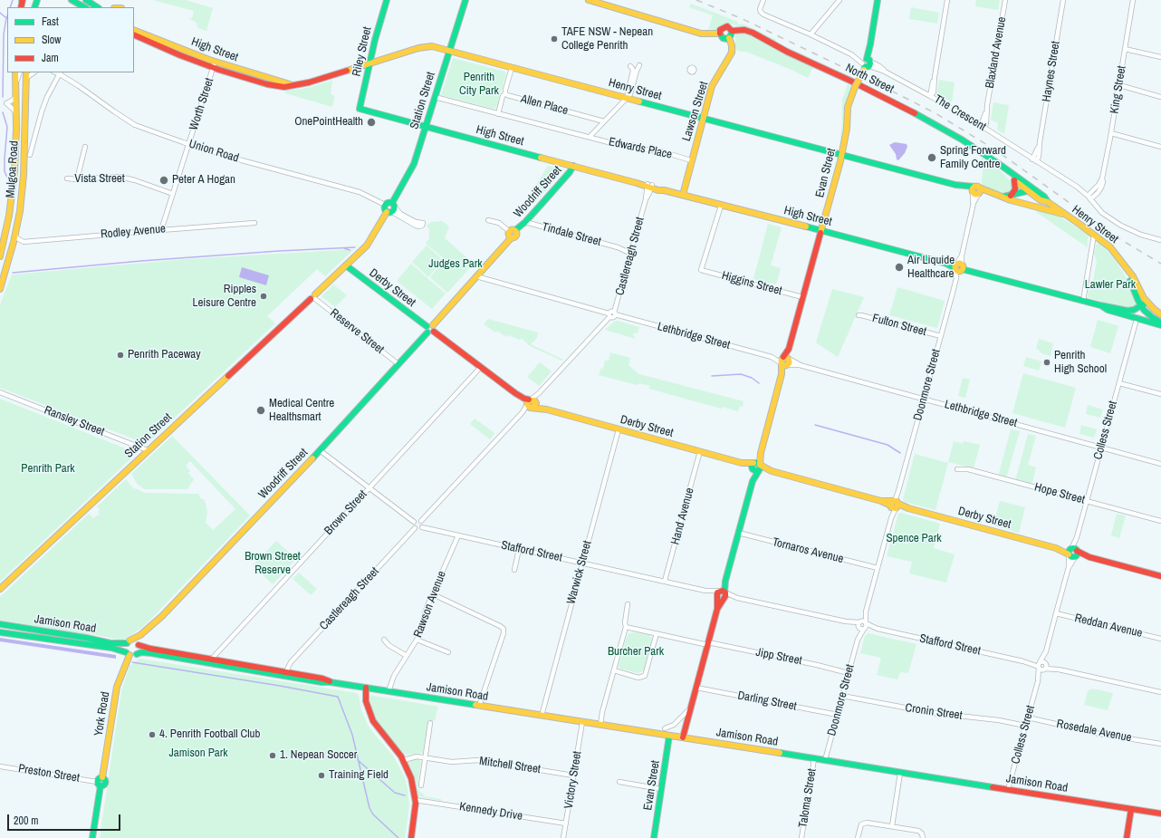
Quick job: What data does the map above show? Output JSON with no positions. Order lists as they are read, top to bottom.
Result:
{
  "streets": {
    "main road": [
      "High Street",
      "Riley Street",
      "North Street",
      "Henry Street",
      "Station Street",
      "Lawson Street",
      "Mulgoa Road",
      "Evan Street",
      "Woodriff Street",
      "Derby Street",
      "Jamison Road",
      "York Road"
    ],
    "street": [
      "Blaxland Avenue",
      "Haynes Street",
      "King Street",
      "Worth Street",
      "Allen Place",
      "The Crescent",
      "Edwards Place",
      "Union Road",
      "Vista Street",
      "Rodley Avenue",
      "Tindale Street",
      "Castlereagh Street",
      "Higgins Street",
      "Fulton Street",
      "Reserve Street",
      "Lethbridge Street",
      "Doonmore Street",
      "Ransley Street",
      "Colless Street",
      "Hope Street",
      "Brown Street",
      "Hand Avenue",
      "Tornaros Avenue",
      "Stafford Street",
      "Warwick Street",
      "Rawson Avenue",
      "Reddan Avenue",
      "Jipp Street",
      "Darling Street",
      "Cronin Street",
      "Rosedale Avenue",
      "Mitchell Street",
      "Preston Street",
      "Victory Street",
      "Taloma Street",
      "Kennedy Drive"
    ]
  },
  "crossings": [
    ["High Street", "Riley Street"],
    ["High Street", "Henry Street"],
    ["High Street", "Station Street"],
    ["High Street", "Worth Street"],
    ["High Street", "Lawson Street"],
    ["High Street", "Evan Street"],
    ["High Street", "Woodriff Street"],
    ["High Street", "Castlereagh Street"],
    ["High Street", "Higgins Street"],
    ["High Street", "Doonmore Street"],
    ["Riley Street", "Henry Street"],
    ["Blaxland Avenue", "The Crescent"],
    ["Haynes Street", "The Crescent"],
    ["North Street", "Henry Street"],
    ["North Street", "Lawson Street"],
    ["Henry Street", "Station Street"],
    ["Henry Street", "Lawson Street"],
    ["Henry Street", "Evan Street"],
    ["King Street", "The Crescent"],
    ["Station Street", "Allen Place"],
    ["Station Street", "Union Road"],
    ["Station Street", "Derby Street"],
    ["Station Street", "Reserve Street"],
    ["Station Street", "Ransley Street"],
    ["Worth Street", "Union Road"],
    ["Worth Street", "Vista Street"],
    ["Worth Street", "Rodley Avenue"],
    ["Allen Place", "Edwards Place"],
    ["Lawson Street", "Edwards Place"],
    ["The Crescent", "Evan Street"],
    ["Mulgoa Road", "Rodley Avenue"],
    ["Evan Street", "Higgins Street"],
    ["Evan Street", "Lethbridge Street"],
    ["Evan Street", "Jamison Road"],
    ["Woodriff Street", "Tindale Street"],
    ["Woodriff Street", "Derby Street"],
    ["Woodriff Street", "Reserve Street"],
    ["Woodriff Street", "Jamison Road"],
    ["Woodriff Street", "York Road"],
    ["Tindale Street", "Castlereagh Street"],
    ["Castlereagh Street", "Lethbridge Street"],
    ["Castlereagh Street", "Stafford Street"],
    ["Castlereagh Street", "Jamison Road"],
    ["Derby Street", "Doonmore Street"],
    ["Derby Street", "Colless Street"],
    ["Derby Street", "Brown Street"],
    ["Derby Street", "Hand Avenue"],
    ["Derby Street", "Warwick Street"],
    ["Fulton Street", "Doonmore Street"],
    ["Lethbridge Street", "Doonmore Street"],
    ["Lethbridge Street", "Colless Street"],
    ["Doonmore Street", "Tornaros Avenue"],
    ["Doonmore Street", "Stafford Street"],
    ["Doonmore Street", "Jamison Road"],
    ["Doonmore Street", "Jipp Street"],
    ["Doonmore Street", "Darling Street"],
    ["Doonmore Street", "Cronin Street"],
    ["Colless Street", "Hope Street"],
    ["Colless Street", "Stafford Street"],
    ["Colless Street", "Jamison Road"],
    ["Colless Street", "Reddan Avenue"],
    ["Colless Street", "Cronin Street"],
    ["Colless Street", "Rosedale Avenue"],
    ["Brown Street", "Jamison Road"],
    ["Hand Avenue", "Stafford Street"],
    ["Stafford Street", "Warwick Street"],
    ["Stafford Street", "Rawson Avenue"],
    ["Warwick Street", "Jamison Road"],
    ["Rawson Avenue", "Jamison Road"],
    ["Jamison Road", "York Road"],
    ["Jamison Road", "Victory Street"],
    ["Jamison Road", "Taloma Street"],
    ["York Road", "Preston Street"],
    ["Mitchell Street", "Victory Street"],
    ["Victory Street", "Kennedy Drive"]
  ],
  "parks": [
    "Penrith City Park",
    "Judges Park",
    "Lawler Park",
    "Penrith Park",
    "Spence Park",
    "Brown Street Reserve",
    "Burcher Park",
    "Jamison Park"
  ],
  "places": [
    "TAFE NSW - Nepean College Penrith",
    "OnePointHealth",
    "Spring Forward Family Centre",
    "Peter A Hogan",
    "Air Liquide Healthcare",
    "Ripples Leisure Centre",
    "Penrith Paceway",
    "Penrith High School",
    "Medical Centre Healthsmart",
    "4. Penrith Football Club",
    "1. Nepean Soccer",
    "Training Field"
  ],
  "legend": ["Fast", "Slow", "Jam"],
  "scale_bar": "200 m"
}
